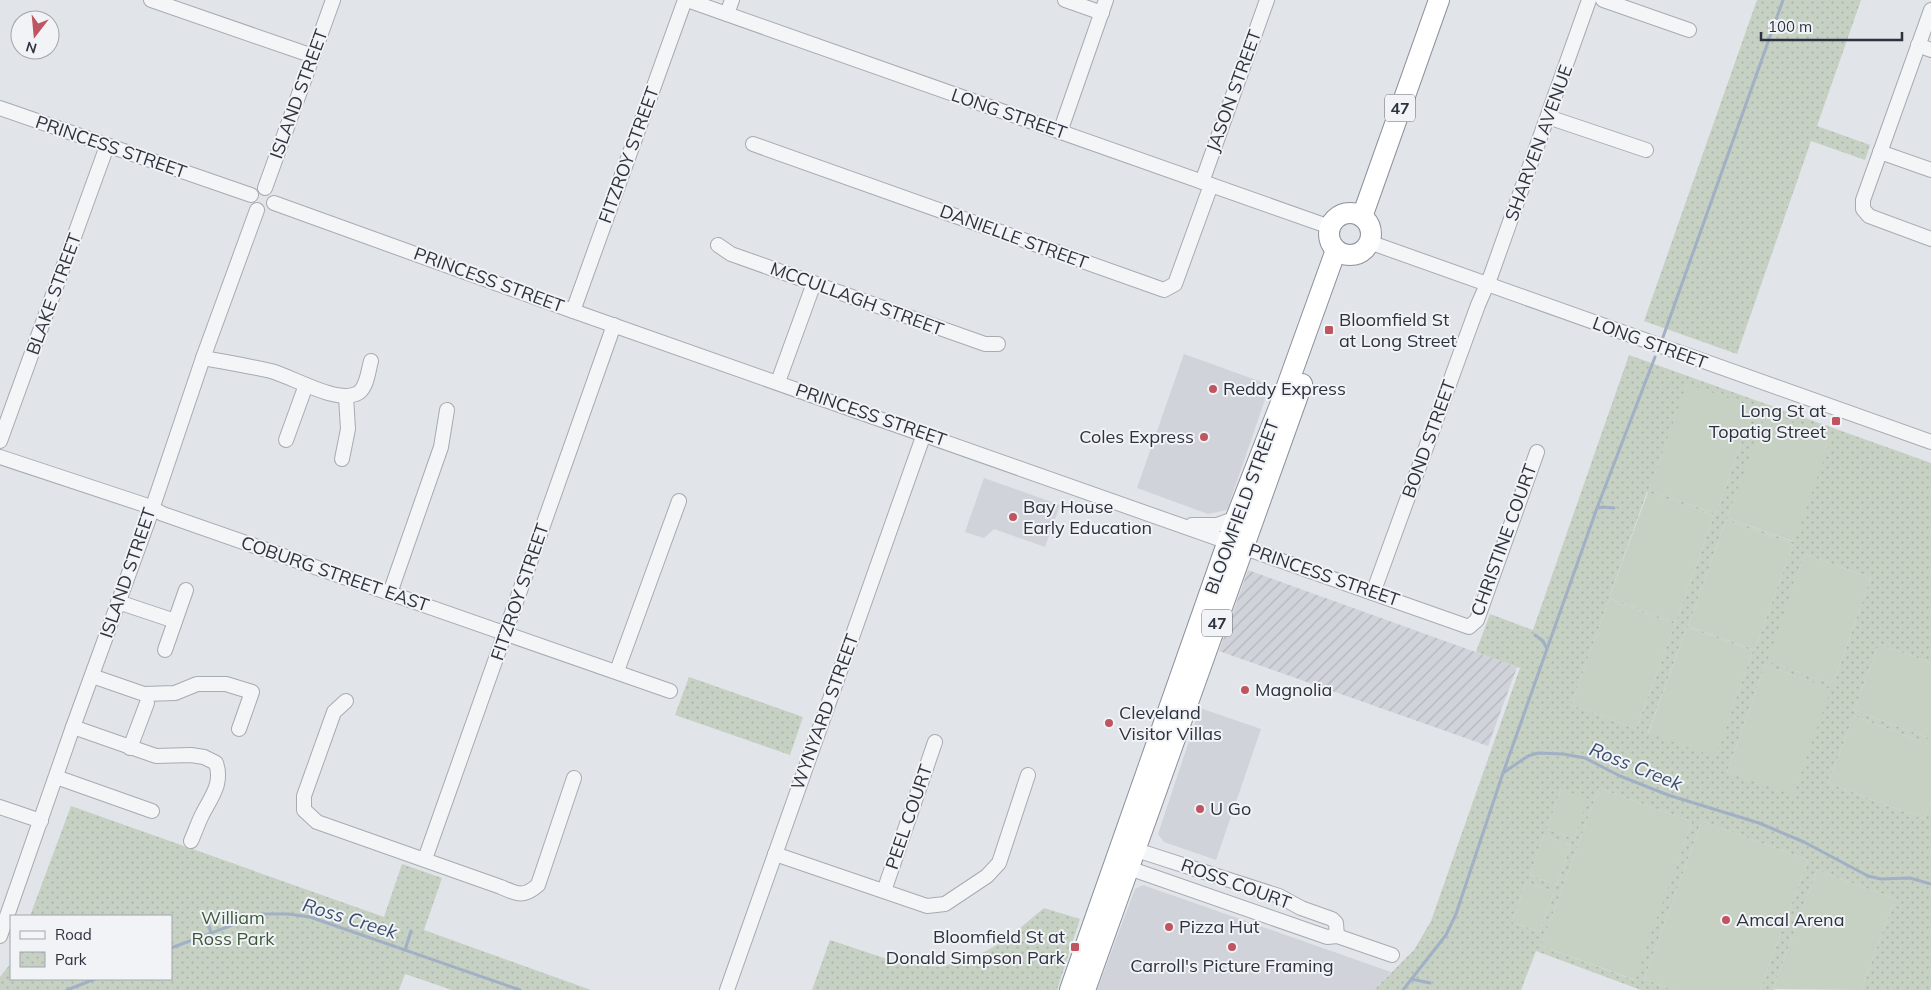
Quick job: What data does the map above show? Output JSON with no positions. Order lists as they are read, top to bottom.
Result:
{
  "streets": {
    "highway": ["47", "BLOOMFIELD STREET"],
    "street": [
      "JASON STREET",
      "ISLAND STREET",
      "LONG STREET",
      "SHARVEN AVENUE",
      "PRINCESS STREET",
      "FITZROY STREET",
      "DANIELLE STREET",
      "BLAKE STREET",
      "MCCULLAGH STREET",
      "BOND STREET",
      "CHRISTINE COURT",
      "COBURG STREET EAST",
      "WYNYARD STREET",
      "PEEL COURT",
      "ROSS COURT"
    ]
  },
  "crossings": [
    ["JASON STREET", "LONG STREET"],
    ["JASON STREET", "DANIELLE STREET"],
    ["ISLAND STREET", "PRINCESS STREET"],
    ["ISLAND STREET", "COBURG STREET EAST"],
    ["47", "LONG STREET"],
    ["47", "BLOOMFIELD STREET"],
    ["LONG STREET", "SHARVEN AVENUE"],
    ["LONG STREET", "FITZROY STREET"],
    ["LONG STREET", "DANIELLE STREET"],
    ["LONG STREET", "BOND STREET"],
    ["LONG STREET", "BLOOMFIELD STREET"],
    ["SHARVEN AVENUE", "BOND STREET"],
    ["PRINCESS STREET", "FITZROY STREET"],
    ["PRINCESS STREET", "BLAKE STREET"],
    ["PRINCESS STREET", "BOND STREET"],
    ["PRINCESS STREET", "BLOOMFIELD STREET"],
    ["PRINCESS STREET", "CHRISTINE COURT"],
    ["PRINCESS STREET", "WYNYARD STREET"],
    ["FITZROY STREET", "COBURG STREET EAST"],
    ["BLOOMFIELD STREET", "ROSS COURT"]
  ],
  "water": ["Ross Creek"],
  "parks": ["William Ross Park"],
  "places": {
    "transit": ["Bloomfield St at Long Street", "Long St at Topatig Street", "Bloomfield St at Donald Simpson Park"],
    "other": [
      "Reddy Express",
      "Coles Express",
      "Bay House Early Education",
      "Magnolia",
      "Cleveland Visitor Villas",
      "U Go",
      "Amcal Arena",
      "Pizza Hut",
      "Carroll's Picture Framing"
    ]
  },
  "legend": ["Road", "Park"],
  "scale_bar": "100 m",
  "north": "bottom"
}
